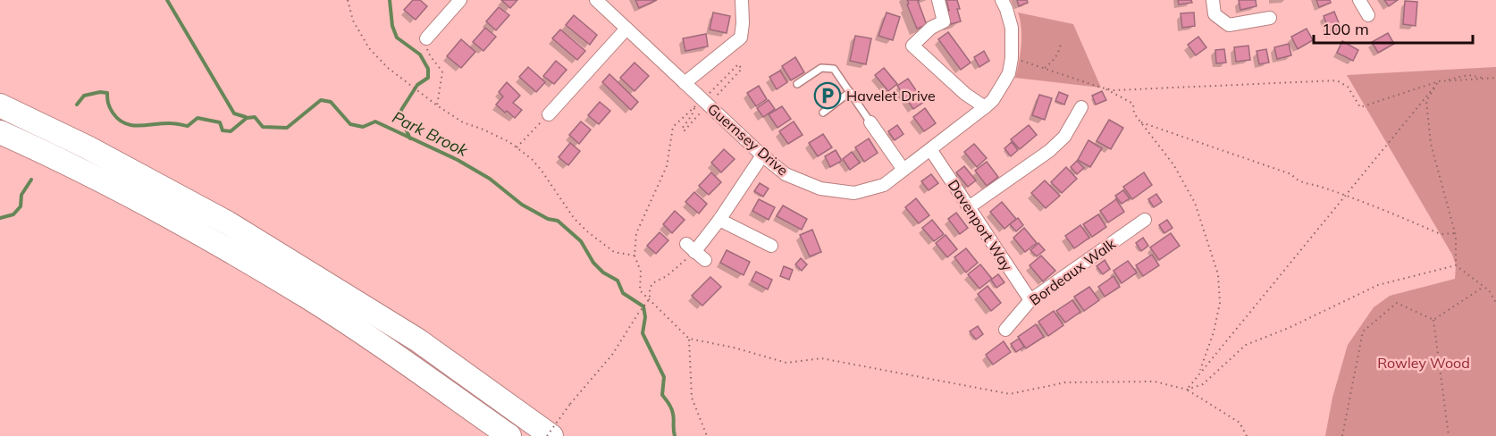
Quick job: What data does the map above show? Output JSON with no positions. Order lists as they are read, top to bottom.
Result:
{
  "streets": {
    "street": ["Guernsey Drive", "Davenport Way", "Bordeaux Walk"]
  },
  "crossings": [
    ["Guernsey Drive", "Davenport Way"],
    ["Davenport Way", "Bordeaux Walk"]
  ],
  "water": ["Park Brook"],
  "parks": ["Rowley Wood"],
  "places": {
    "parking": ["Havelet Drive"]
  },
  "scale_bar": "100 m"
}
